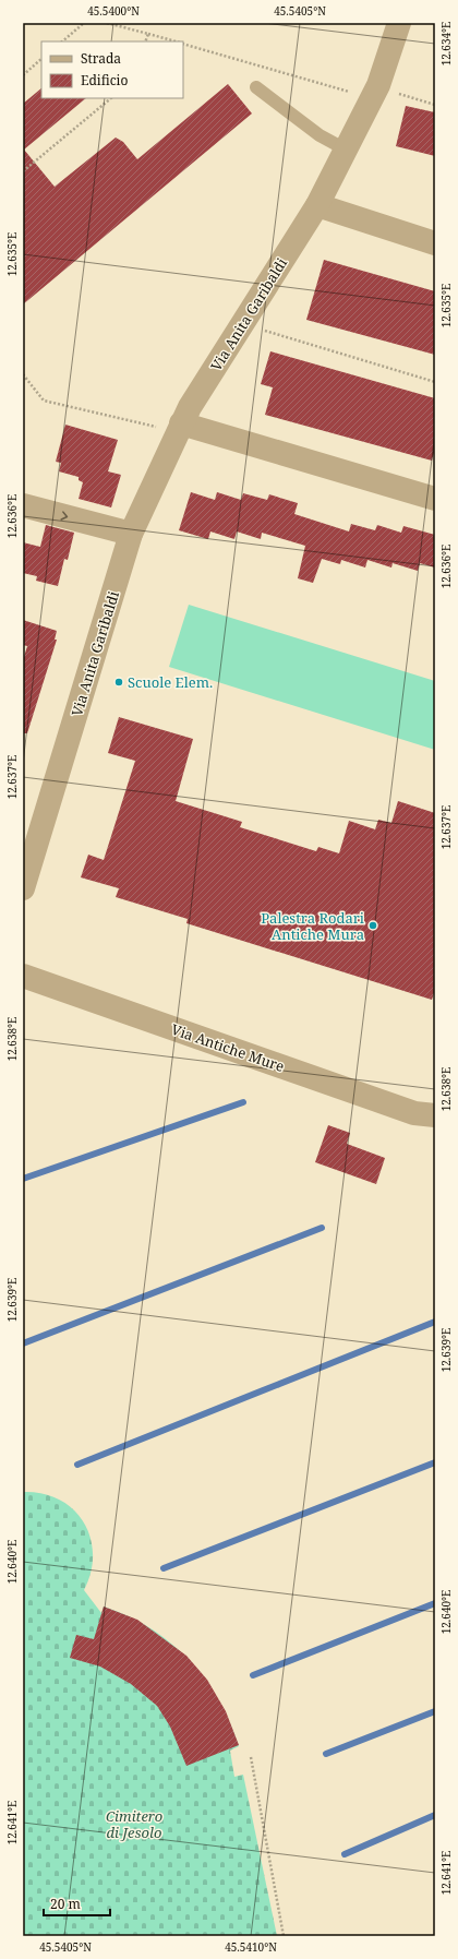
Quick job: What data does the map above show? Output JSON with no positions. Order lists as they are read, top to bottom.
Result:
{
  "streets": {
    "street": ["Via Anita Garibaldi", "Via Antiche Mure"]
  },
  "parks": ["Cimitero di Jesolo"],
  "places": ["Scuole Elem.", "Palestra Rodari Antiche Mura"],
  "legend": ["Strada", "Edificio"],
  "scale_bar": "20 m",
  "coordinates": [
    "45.5400°N",
    "45.5405°N",
    "12.634°E",
    "12.635°E",
    "12.636°E",
    "12.637°E",
    "12.638°E",
    "12.639°E",
    "12.640°E",
    "12.641°E",
    "45.5410°N"
  ]
}
